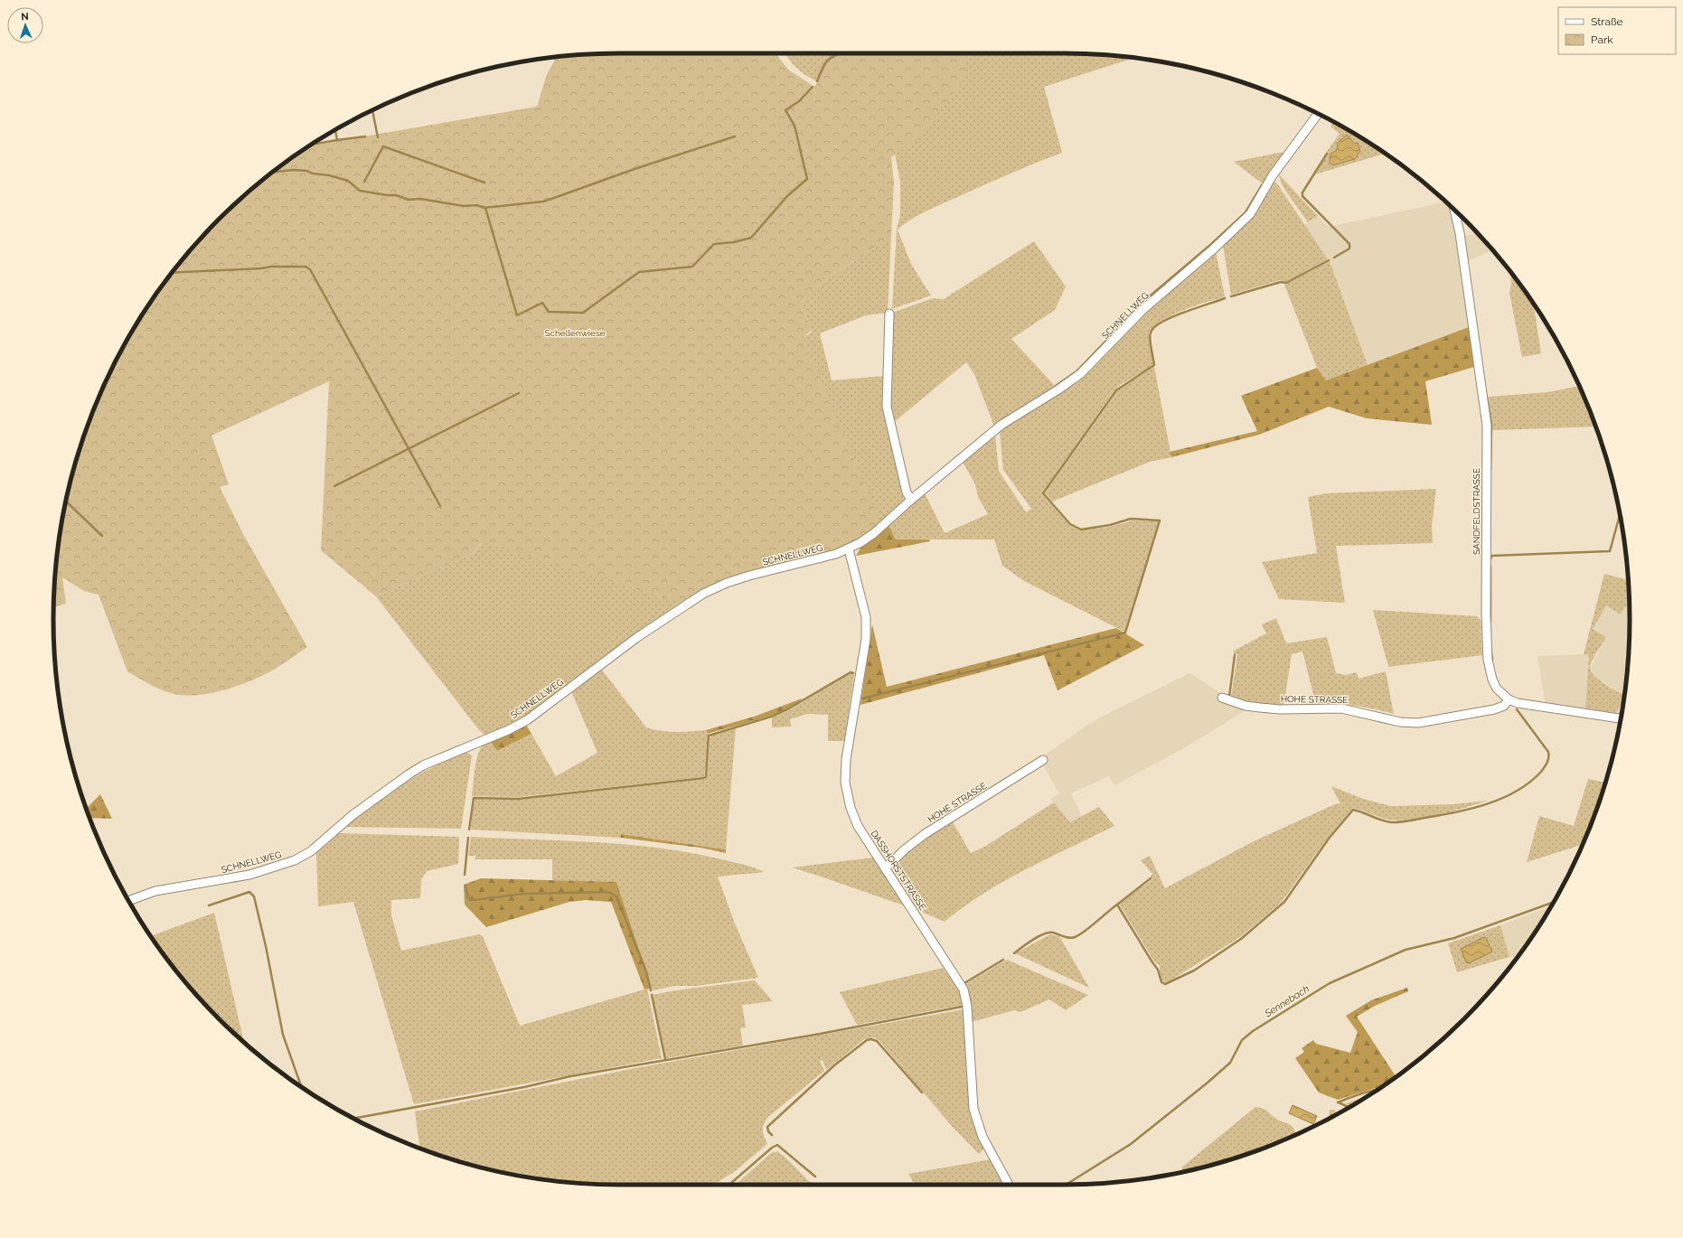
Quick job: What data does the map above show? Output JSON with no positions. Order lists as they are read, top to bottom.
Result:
{
  "streets": {
    "street": [
      "SCHNELLWEG",
      "SANDFELDSTRASSE",
      "HOHE STRASSE",
      "DASSHORSTSTRASSE"
    ]
  },
  "crossings": [
    ["SCHNELLWEG", "DASSHORSTSTRASSE"],
    ["SANDFELDSTRASSE", "HOHE STRASSE"],
    ["HOHE STRASSE", "DASSHORSTSTRASSE"]
  ],
  "water": ["Sennebach"],
  "parks": ["Schellenwiese"],
  "legend": ["Straße", "Park"],
  "north": "top"
}
